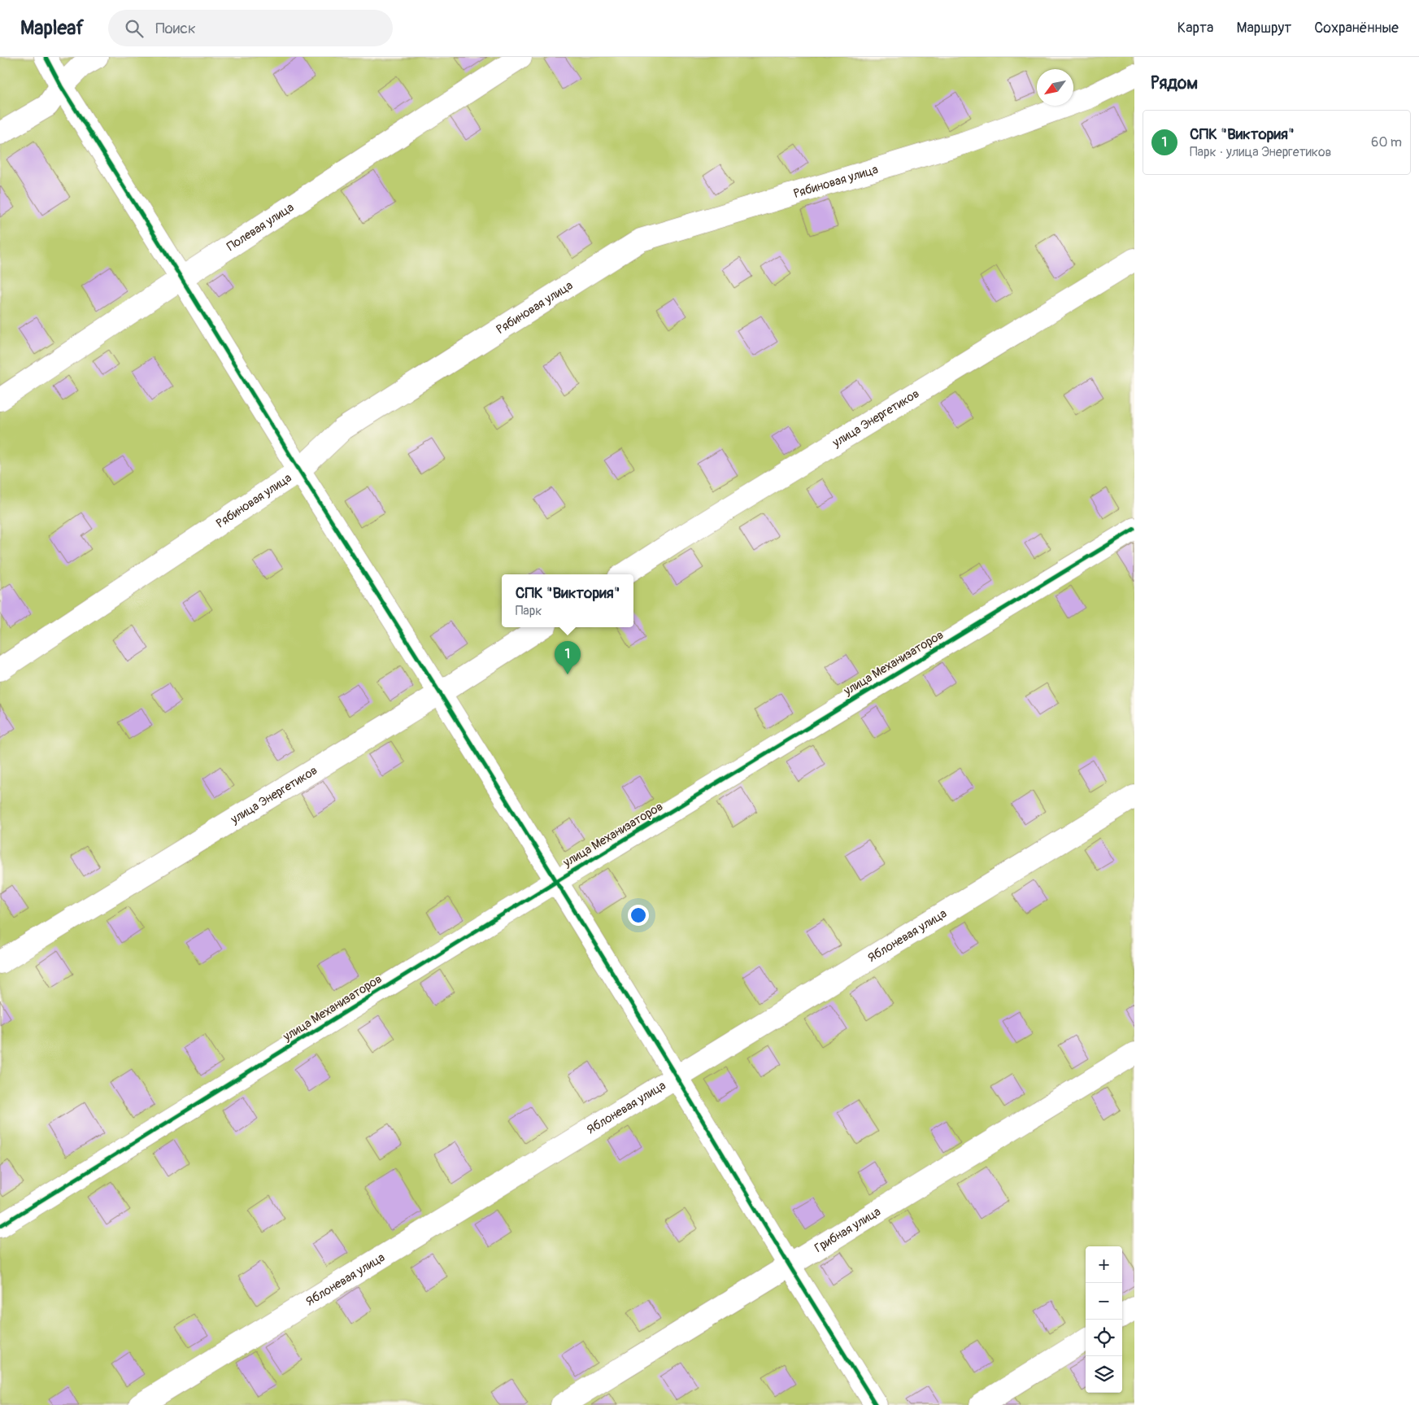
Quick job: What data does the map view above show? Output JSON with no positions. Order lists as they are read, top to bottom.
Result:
{
  "streets": {
    "street": [
      "Рябиновая улица",
      "Полевая улица",
      "улица Энергетиков",
      "улица Механизаторов",
      "Яблоневая улица",
      "Грибная улица"
    ]
  },
  "north": "bottom left",
  "page": {
    "header": "Mapleaf",
    "search": "Поиск",
    "nav": ["Карта", "Маршрут", "Сохранённые"],
    "heading": "Рядом",
    "list": [
      {
        "mark": "1",
        "name": "СПК \"Виктория\"",
        "note": "Парк · улица Энергетиков",
        "value": "60 m"
      }
    ],
    "popup": ["СПК \"Виктория\"", "Парк"],
    "pins": "1",
    "map_buttons": ["+", "−"]
  }
}
